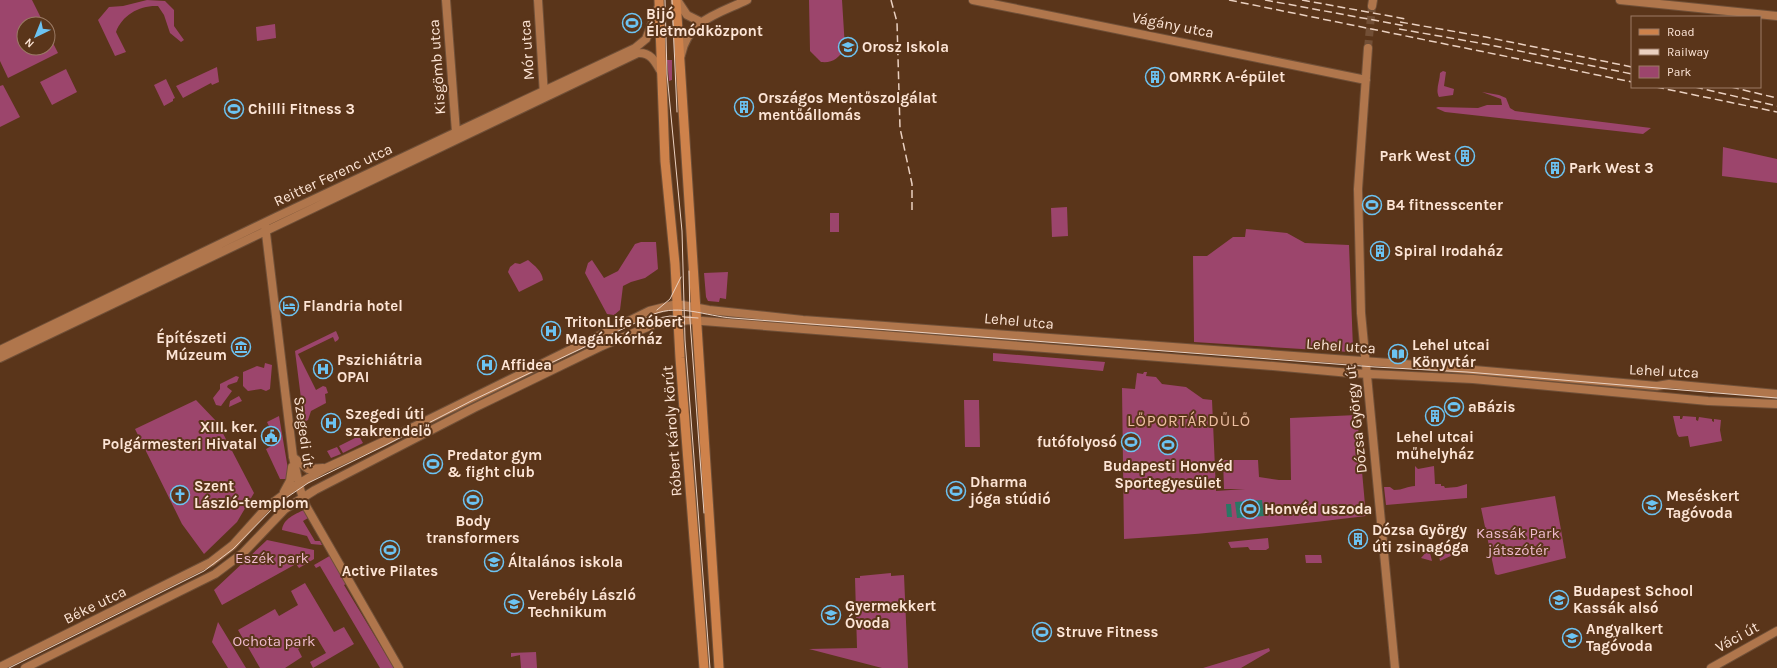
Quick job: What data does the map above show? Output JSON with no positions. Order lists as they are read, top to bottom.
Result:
{
  "streets": {
    "main road": [
      "Vágány utca",
      "Mór utca",
      "Kisgömb utca",
      "Reitter Ferenc utca",
      "Lehel utca",
      "Dózsa György út",
      "Róbert Károly körút",
      "Szegedi út",
      "Béke utca",
      "Váci út"
    ]
  },
  "crossings": [
    ["Vágány utca", "Dózsa György út"],
    ["Mór utca", "Reitter Ferenc utca"],
    ["Kisgömb utca", "Reitter Ferenc utca"],
    ["Reitter Ferenc utca", "Róbert Károly körút"],
    ["Reitter Ferenc utca", "Szegedi út"],
    ["Lehel utca", "Dózsa György út"],
    ["Lehel utca", "Róbert Károly körút"],
    ["Lehel utca", "Szegedi út"],
    ["Lehel utca", "Béke utca"]
  ],
  "districts": ["LŐPORTÁRDŰLŐ"],
  "parks": ["Kassák Park játszótér", "Eszék park", "Ochota park"],
  "places": {
    "sports": [
      "Bijó Életmódközpont",
      "Chilli Fitness 3",
      "B4 fitnesscenter",
      "aBázis",
      "futófolyosó",
      "Budapesti Honvéd Sportegyesület",
      "Predator gym & fight club",
      "Dharma jóga stúdió",
      "Body transformers",
      "Honvéd uszoda",
      "Active Pilates",
      "Struve Fitness"
    ],
    "school or university": [
      "Orosz Iskola",
      "Meséskert Tagóvoda",
      "Általános iskola",
      "Budapest School Kassák alsó",
      "Verebély László Technikum",
      "Gyermekkert Óvoda",
      "Angyalkert Tagóvoda"
    ],
    "building": [
      "OMRRK A-épület",
      "Országos Mentőszolgálat mentőállomás",
      "Park West",
      "Park West 3",
      "Spiral Irodaház",
      "Lehel utcai műhelyház",
      "Dózsa György úti zsinagóga"
    ],
    "hotel": ["Flandria hotel"],
    "hospital": [
      "TritonLife Róbert Magánkórház",
      "Affidea",
      "Pszichiátria OPAI",
      "Szegedi úti szakrendelő"
    ],
    "museum": ["Építészeti Múzeum"],
    "library": ["Lehel utcai Könyvtár"],
    "public building": ["XIII. ker. Polgármesteri Hivatal"],
    "church": ["Szent László-templom"]
  },
  "legend": ["Road", "Railway", "Park"],
  "north": "bottom left"
}
